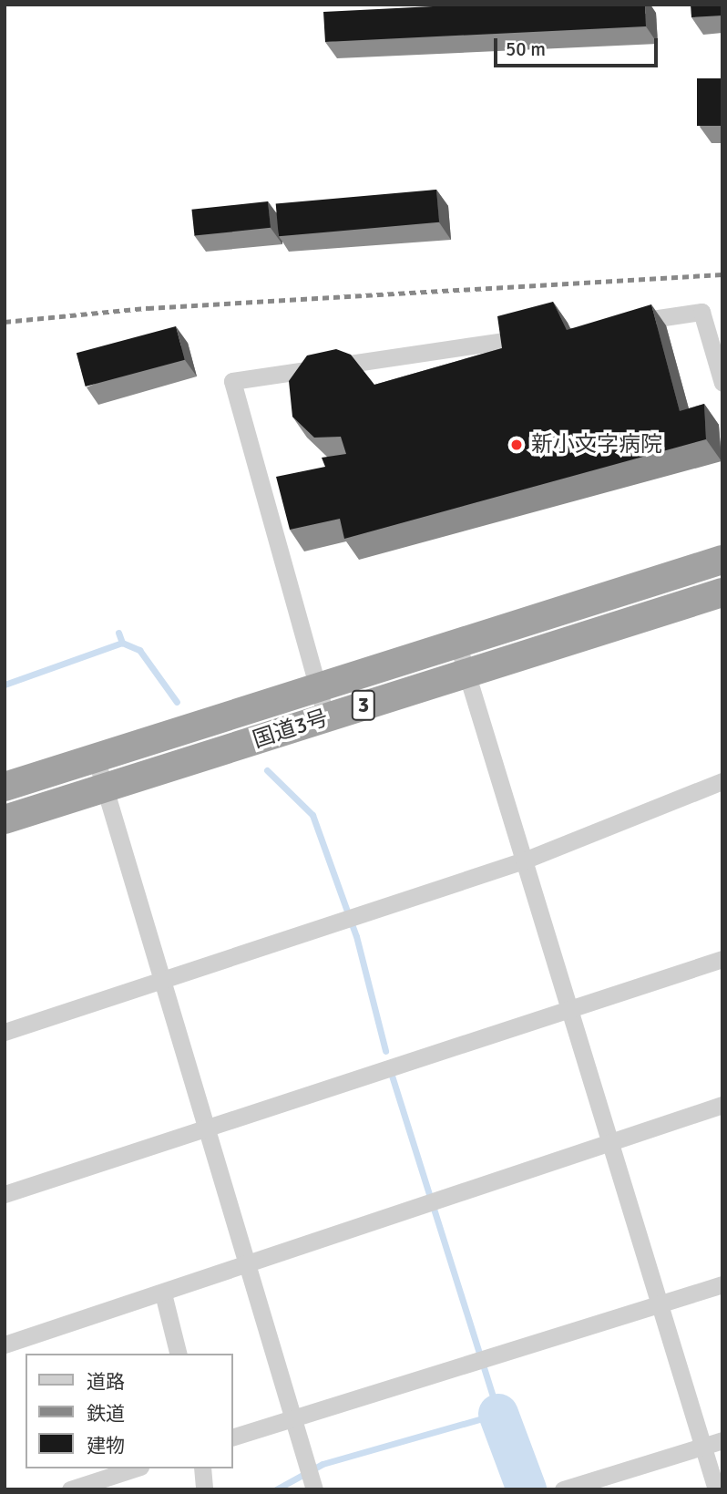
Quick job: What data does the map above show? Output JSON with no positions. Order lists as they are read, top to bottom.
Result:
{
  "streets": {
    "highway": ["3", "国道3号"]
  },
  "places": ["新小文字病院"],
  "legend": ["道路", "鉄道", "建物"],
  "scale_bar": "50 m"
}
